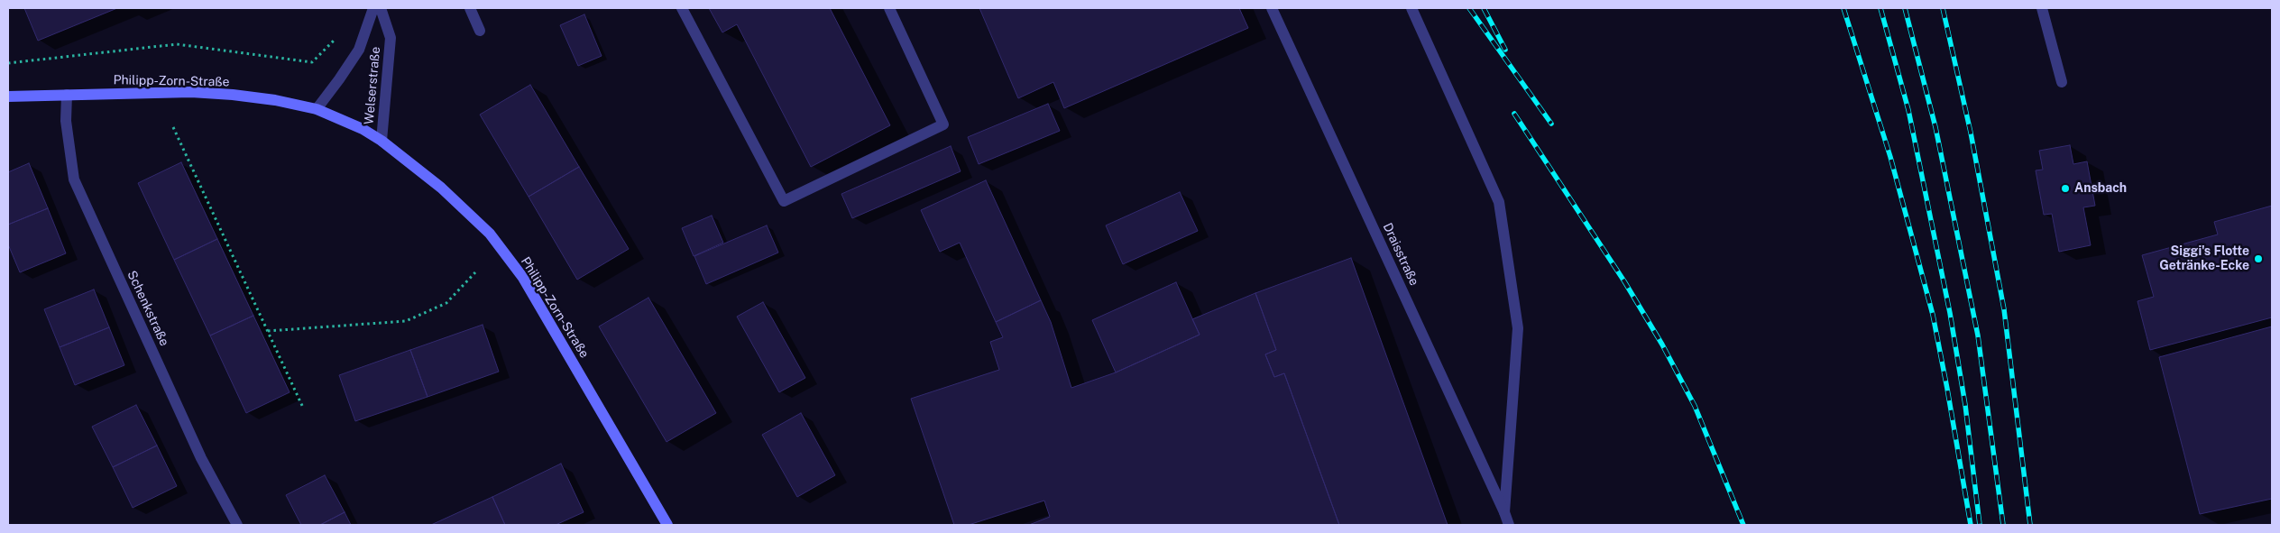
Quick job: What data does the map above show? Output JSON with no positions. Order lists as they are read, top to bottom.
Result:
{
  "streets": {
    "main road": ["Philipp-Zorn-Straße"],
    "street": ["Welserstraße", "Draisstraße", "Schenkstraße"]
  },
  "crossings": [
    ["Philipp-Zorn-Straße", "Welserstraße"],
    ["Philipp-Zorn-Straße", "Schenkstraße"]
  ],
  "places": ["Ansbach", "Siggi's Flotte Getränke-Ecke"]
}
